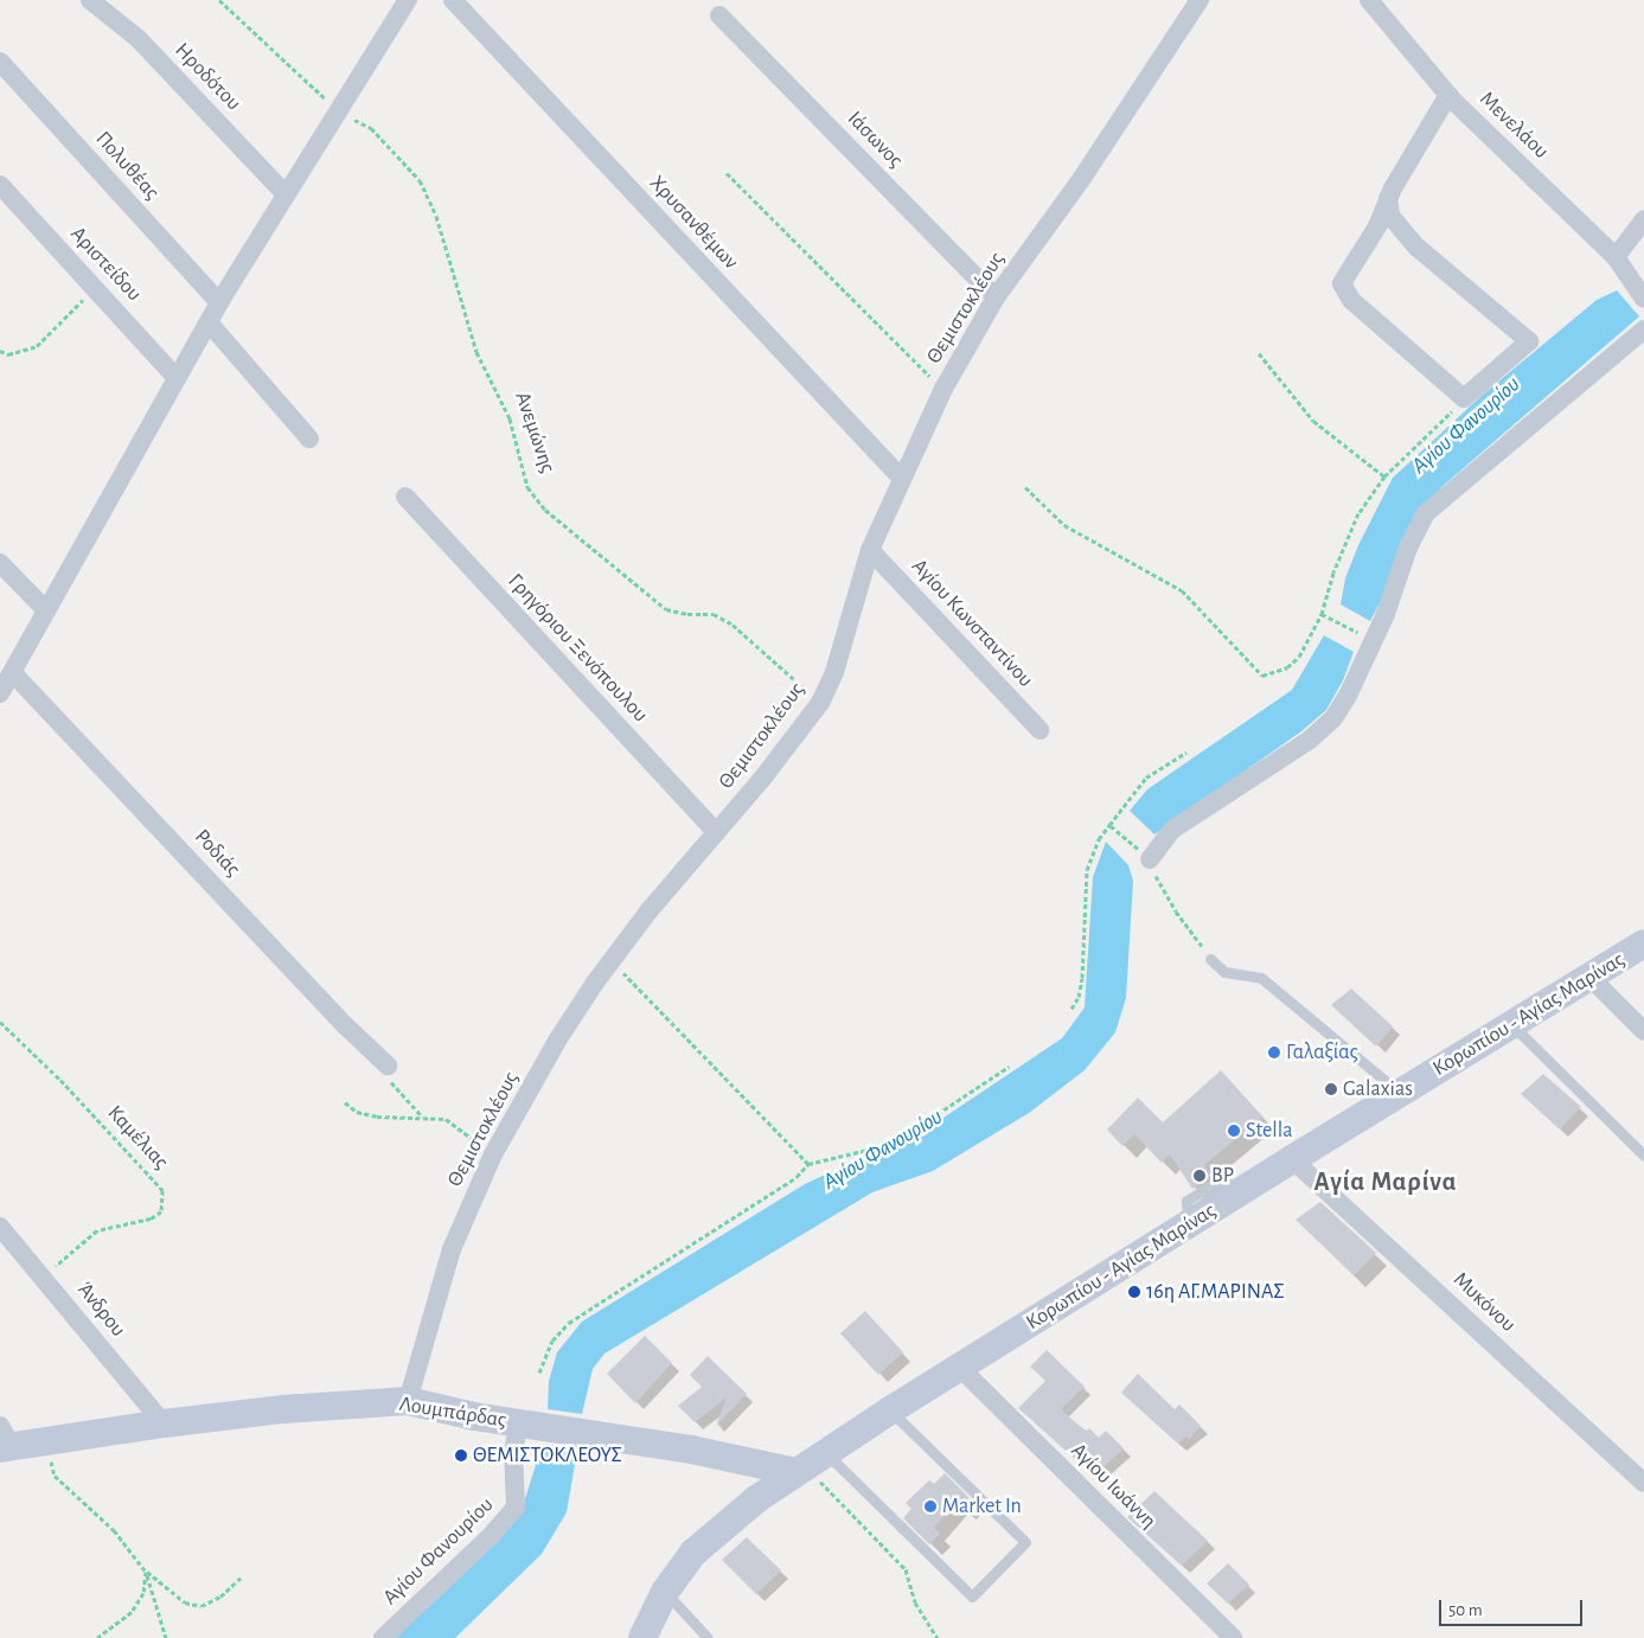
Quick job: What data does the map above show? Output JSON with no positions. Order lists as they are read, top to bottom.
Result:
{
  "streets": {
    "main road": ["Κορωπίου - Αγίας Μαρίνας", "Λουμπάρδας"],
    "street": [
      "Ηροδότου",
      "Μενελάου",
      "Ιάσωνος",
      "Πολυθέας",
      "Χρυσανθέμων",
      "Αριστείδου",
      "Θεμιστοκλέους",
      "Αγίου Κωνσταντίνου",
      "Γρηγόριου Ξενόπουλου",
      "Ροδιάς",
      "Μυκόνου",
      "Άνδρου",
      "Αγίου Ιωάννη",
      "Αγίου Φανουρίου"
    ],
    "path": ["Ανεμώνης", "Καμέλιας"]
  },
  "crossings": [
    ["Ιάσωνος", "Θεμιστοκλέους"],
    ["Χρυσανθέμων", "Θεμιστοκλέους"],
    ["Θεμιστοκλέους", "Ανεμώνης"],
    ["Θεμιστοκλέους", "Αγίου Κωνσταντίνου"],
    ["Θεμιστοκλέους", "Γρηγόριου Ξενόπουλου"],
    ["Θεμιστοκλέους", "Λουμπάρδας"],
    ["Κορωπίου - Αγίας Μαρίνας", "Μυκόνου"],
    ["Κορωπίου - Αγίας Μαρίνας", "Λουμπάρδας"],
    ["Κορωπίου - Αγίας Μαρίνας", "Αγίου Ιωάννη"],
    ["Καμέλιας", "Άνδρου"],
    ["Άνδρου", "Λουμπάρδας"],
    ["Λουμπάρδας", "Αγίου Φανουρίου"]
  ],
  "districts": ["Αγία Μαρίνα"],
  "water": ["Αγίου Φανουρίου"],
  "places": [
    "Γαλαξίας",
    "Galaxias",
    "Stella",
    "BP",
    "16η ΑΓ.ΜΑΡΙΝΑΣ",
    "ΘΕΜΙΣΤΟΚΛΕΟΥΣ",
    "Market In"
  ],
  "scale_bar": "50 m"
}
